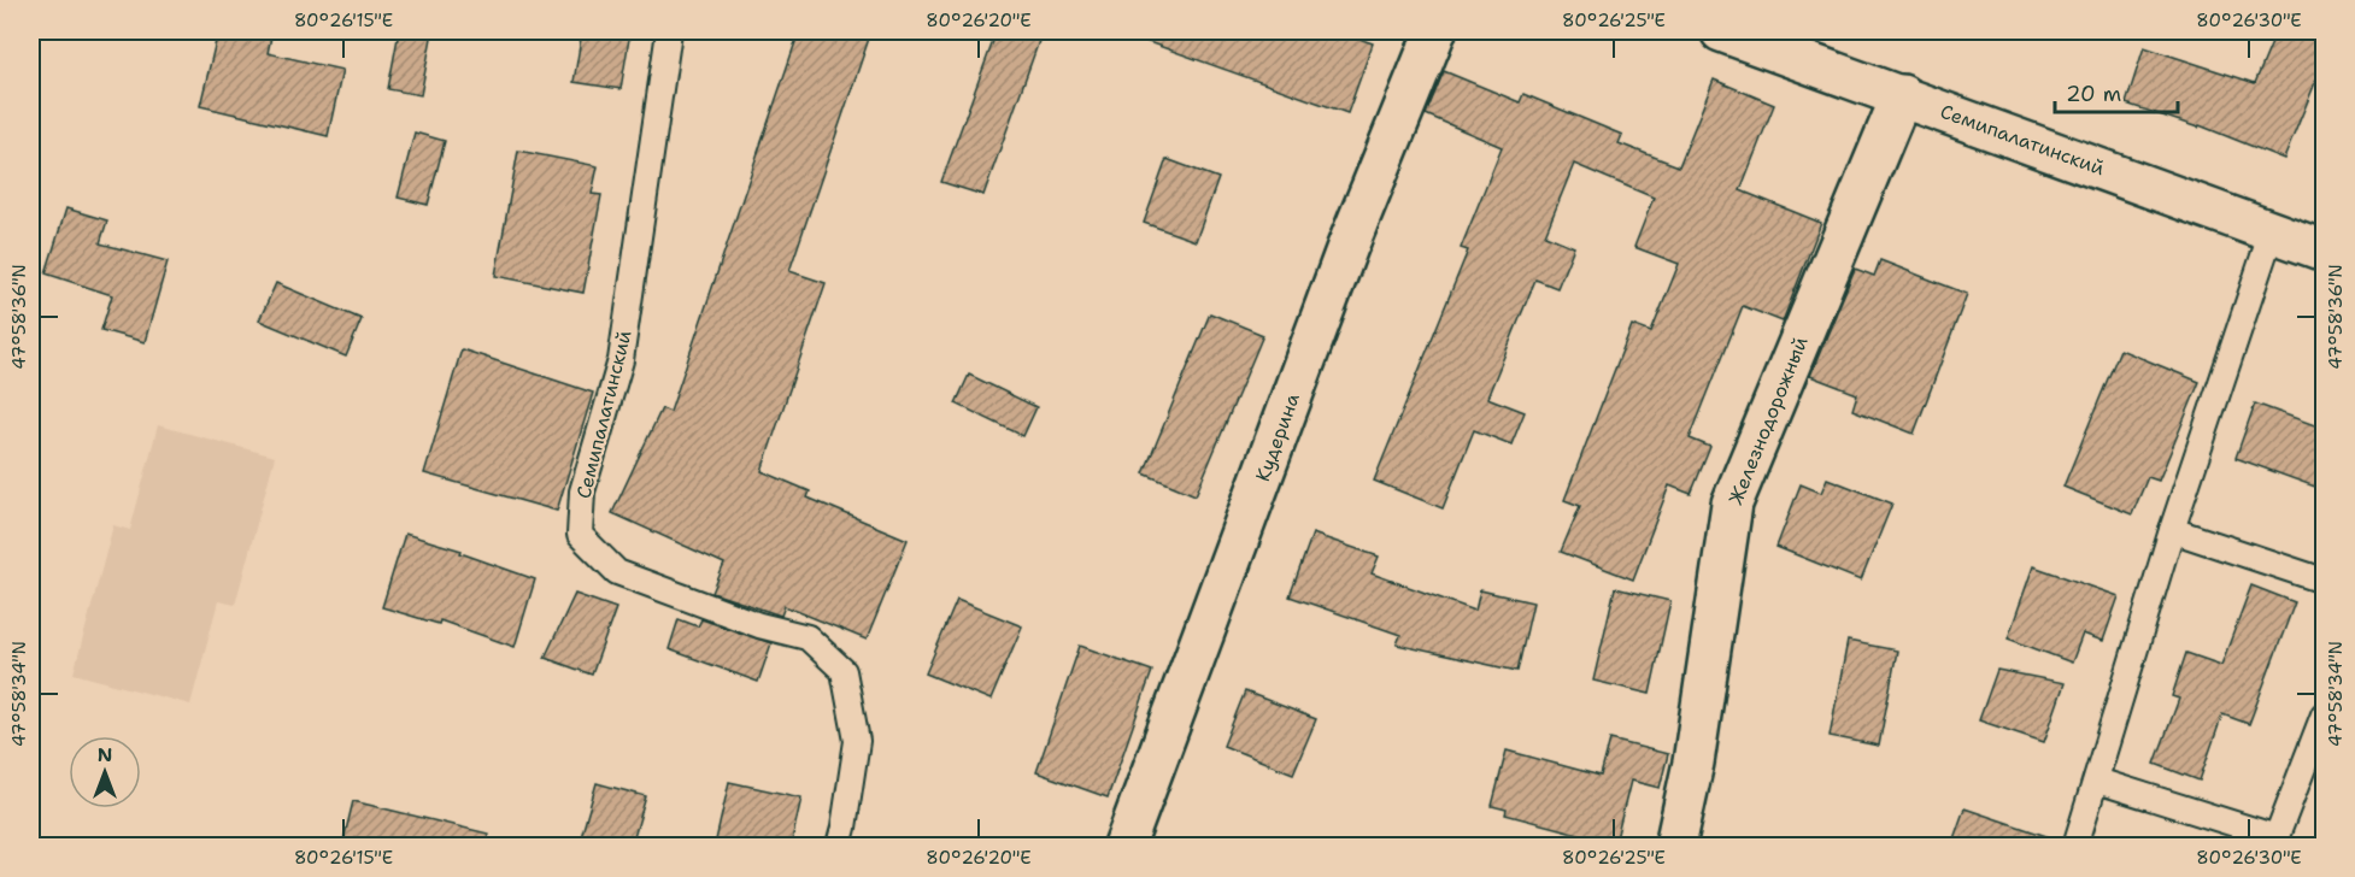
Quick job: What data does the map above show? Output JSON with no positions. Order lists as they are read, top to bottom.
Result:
{
  "streets": {
    "street": ["Семипалатинский", "Железнодорожный", "Кудерина"]
  },
  "crossings": [
    ["Семипалатинский", "Железнодорожный"]
  ],
  "scale_bar": "20 m",
  "north": "top",
  "coordinates": [
    "80°26'15\"E",
    "80°26'20\"E",
    "80°26'25\"E",
    "80°26'30\"E",
    "47°58'36\"N",
    "47°58'34\"N"
  ]
}
